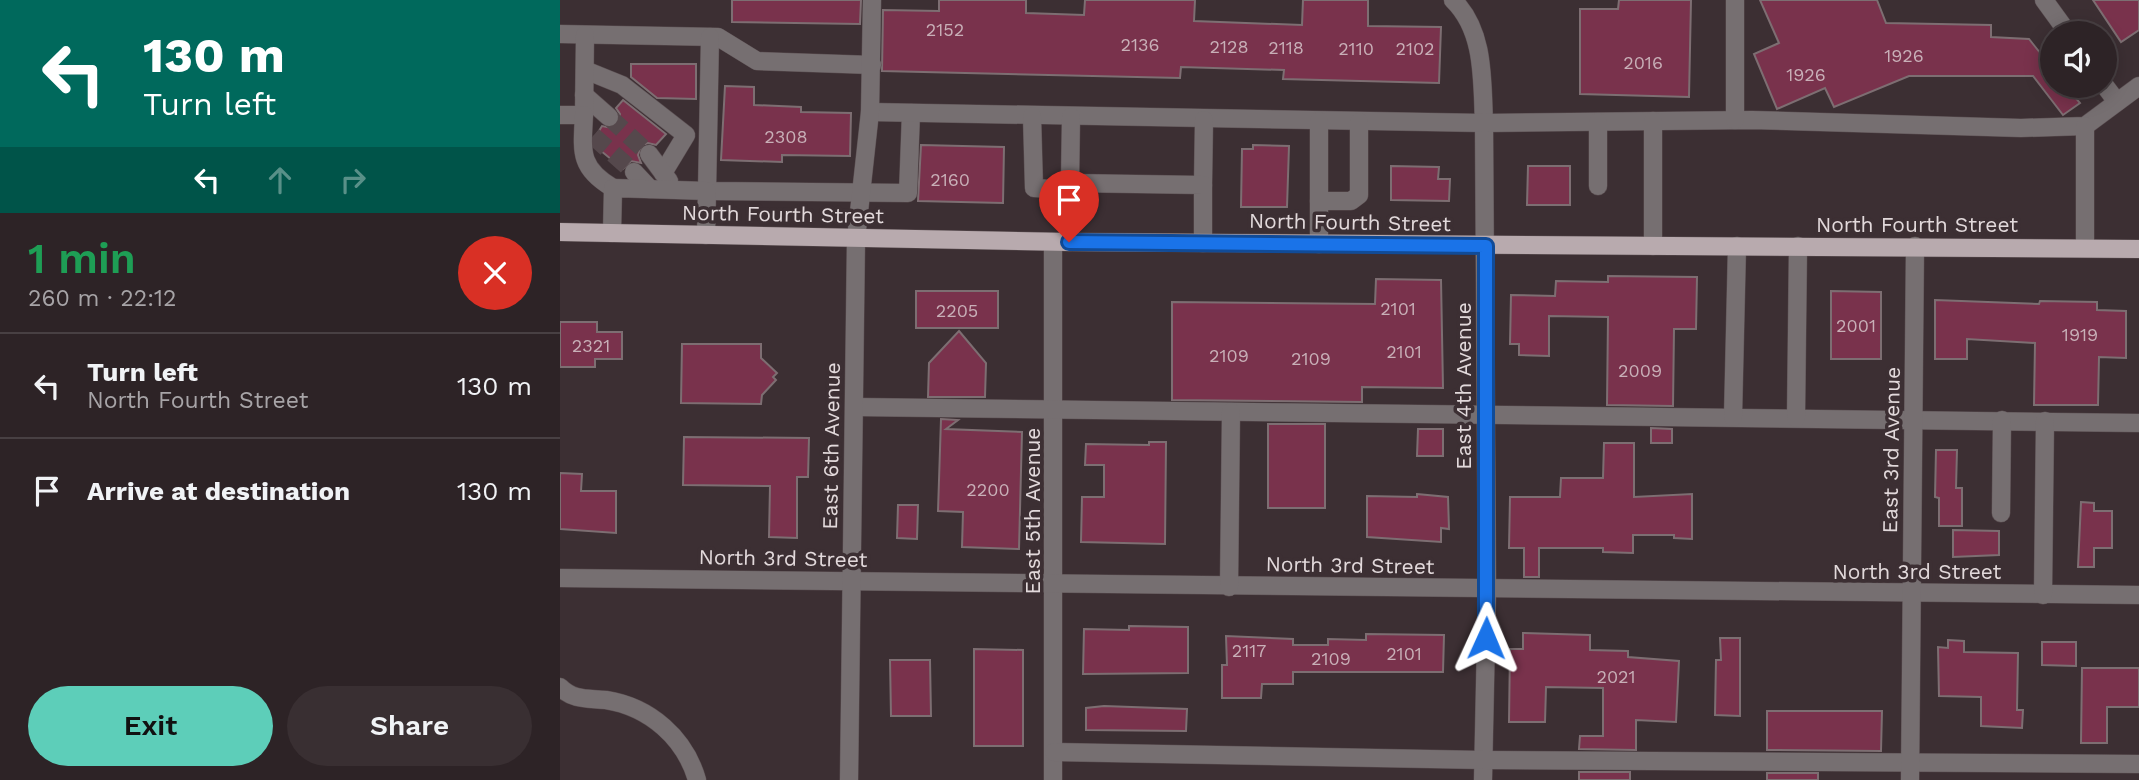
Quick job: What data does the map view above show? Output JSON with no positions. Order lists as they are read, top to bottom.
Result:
{
  "streets": {
    "main road": ["North Fourth Street"],
    "street": [
      "East 4th Avenue",
      "East 6th Avenue",
      "East 3rd Avenue",
      "East 5th Avenue",
      "North 3rd Street"
    ]
  },
  "crossings": [
    ["North Fourth Street", "East 4th Avenue"],
    ["North Fourth Street", "East 6th Avenue"],
    ["North Fourth Street", "East 3rd Avenue"],
    ["North Fourth Street", "East 5th Avenue"],
    ["East 4th Avenue", "North 3rd Street"],
    ["East 6th Avenue", "North 3rd Street"],
    ["East 3rd Avenue", "North 3rd Street"],
    ["East 5th Avenue", "North 3rd Street"]
  ],
  "house_numbers": [
    "2152",
    "2136",
    "2128",
    "2118",
    "2110",
    "2102",
    "1926",
    "2016",
    "1926",
    "2308",
    "2160",
    "2101",
    "2205",
    "2001",
    "1919",
    "2321",
    "2101",
    "2109",
    "2109",
    "2009",
    "2200",
    "2117",
    "2101",
    "2109",
    "2021"
  ],
  "page": {
    "turn": ["130 m", "Turn left"],
    "heading": ["1 min", "260 m · 22:12"],
    "list": [
      {
        "name": "Turn left",
        "note": "North Fourth Street",
        "value": "130 m"
      },
      {
        "name": "Arrive at destination",
        "value": "130 m"
      }
    ],
    "buttons": ["Exit", "Share"]
  }
}
